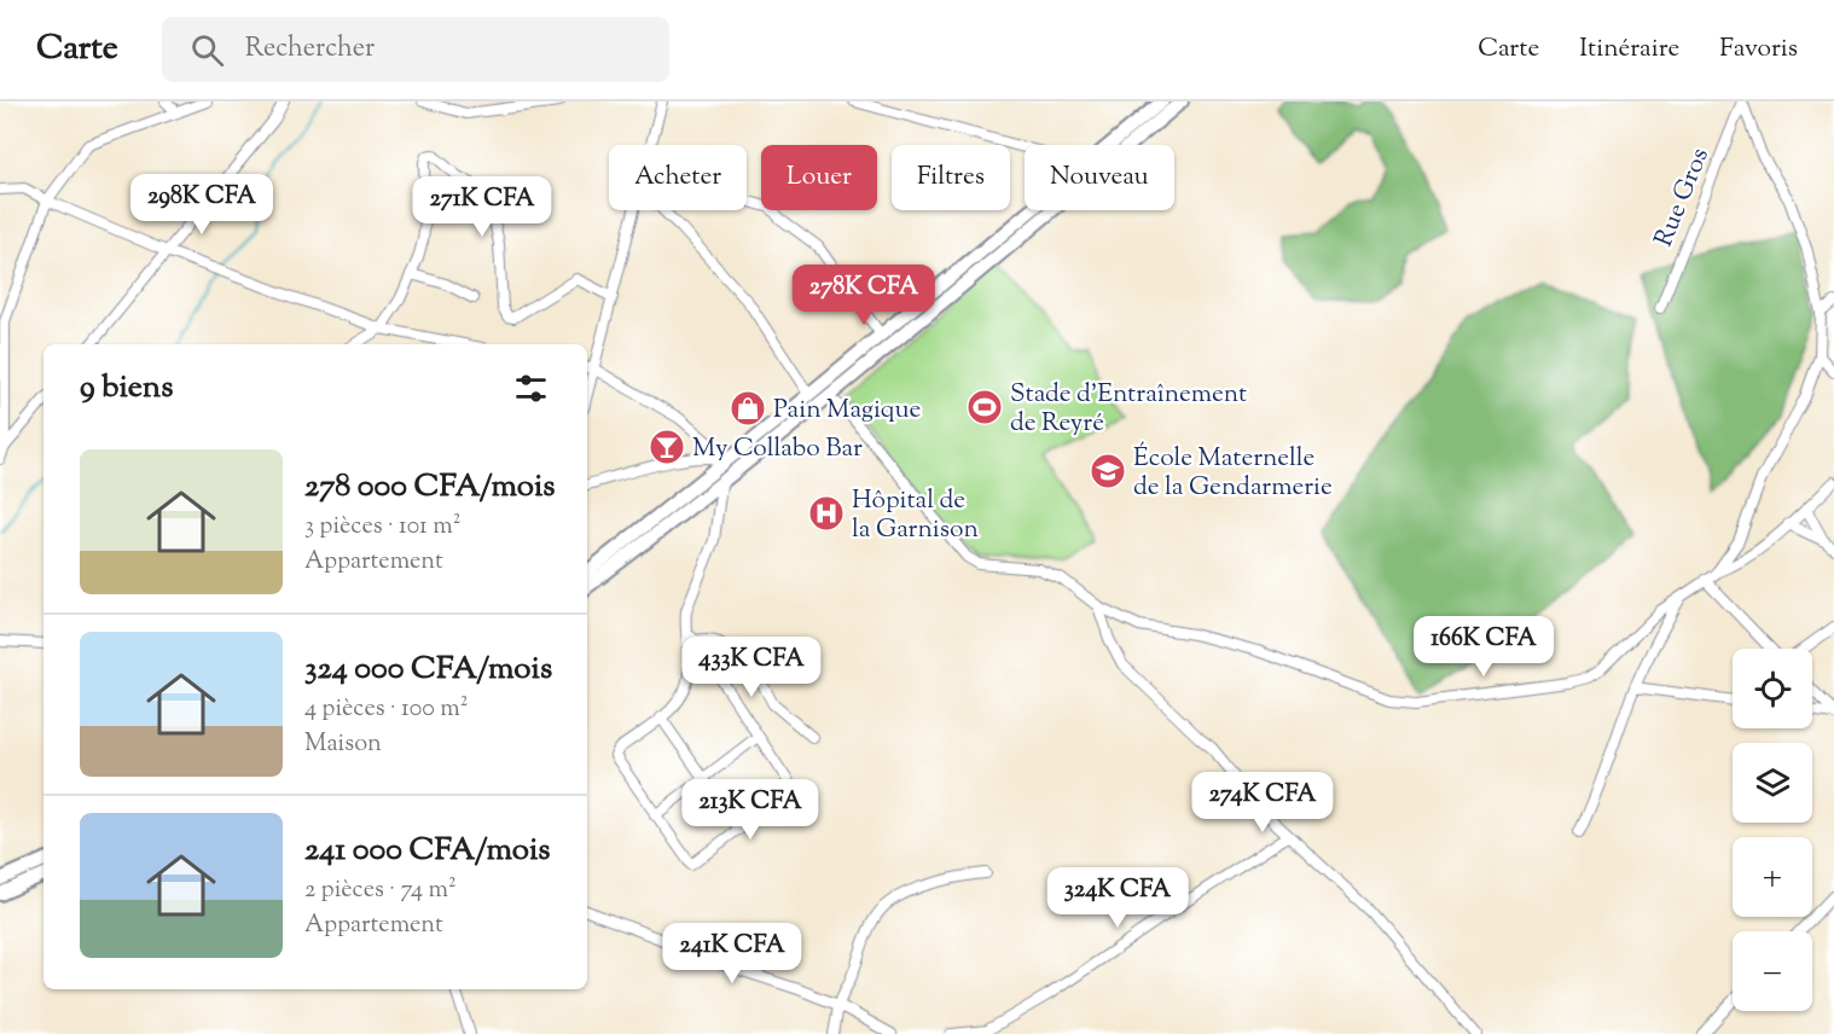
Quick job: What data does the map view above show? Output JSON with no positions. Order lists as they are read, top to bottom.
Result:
{
  "streets": {
    "street": ["Rue Gros"]
  },
  "places": {
    "sports": ["Stade d'Entraînement de Reyré"],
    "shop": ["Pain Magique"],
    "bar": ["My Collabo Bar"],
    "school or university": ["École Maternelle de la Gendarmerie"],
    "hospital": ["Hôpital de la Garnison"]
  },
  "page": {
    "header": "Carte",
    "search": "Rechercher",
    "nav": ["Carte", "Itinéraire", "Favoris"],
    "chip": [
      "Acheter",
      "Louer",
      "Filtres",
      "Nouveau"
    ],
    "price": [
      "298K CFA",
      "271K CFA",
      "278K CFA",
      "166K CFA",
      "433K CFA",
      "274K CFA",
      "213K CFA",
      "324K CFA",
      "241K CFA"
    ],
    "heading": "9 biens",
    "list": [
      {
        "name": "278 000 CFA/mois",
        "note": "3 pièces · 101 m² · Appartement"
      },
      {
        "name": "324 000 CFA/mois",
        "note": "4 pièces · 100 m² · Maison"
      },
      {
        "name": "241 000 CFA/mois",
        "note": "2 pièces · 74 m² · Appartement"
      }
    ],
    "map_buttons": ["+", "−"]
  }
}
